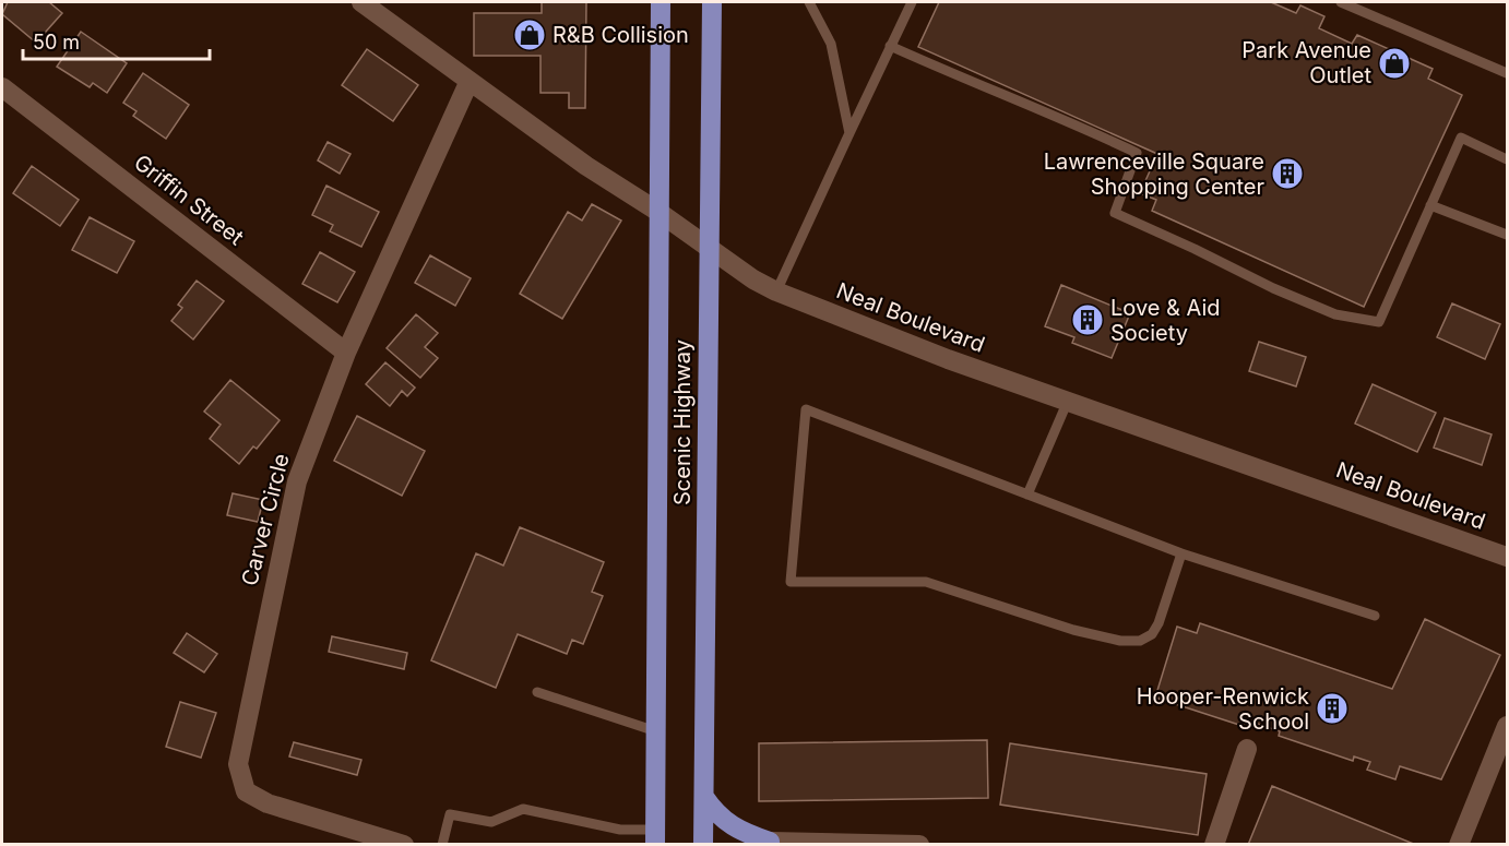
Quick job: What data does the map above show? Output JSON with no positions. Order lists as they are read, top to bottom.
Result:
{
  "streets": {
    "highway": ["Scenic Highway"],
    "street": ["Griffin Street", "Neal Boulevard", "Carver Circle"]
  },
  "crossings": [
    ["Griffin Street", "Carver Circle"],
    ["Neal Boulevard", "Scenic Highway"],
    ["Neal Boulevard", "Carver Circle"]
  ],
  "places": {
    "shop": ["R&B Collision", "Park Avenue Outlet"],
    "building": ["Lawrenceville Square Shopping Center", "Love & Aid Society", "Hooper-Renwick School"]
  },
  "scale_bar": "50 m"
}
